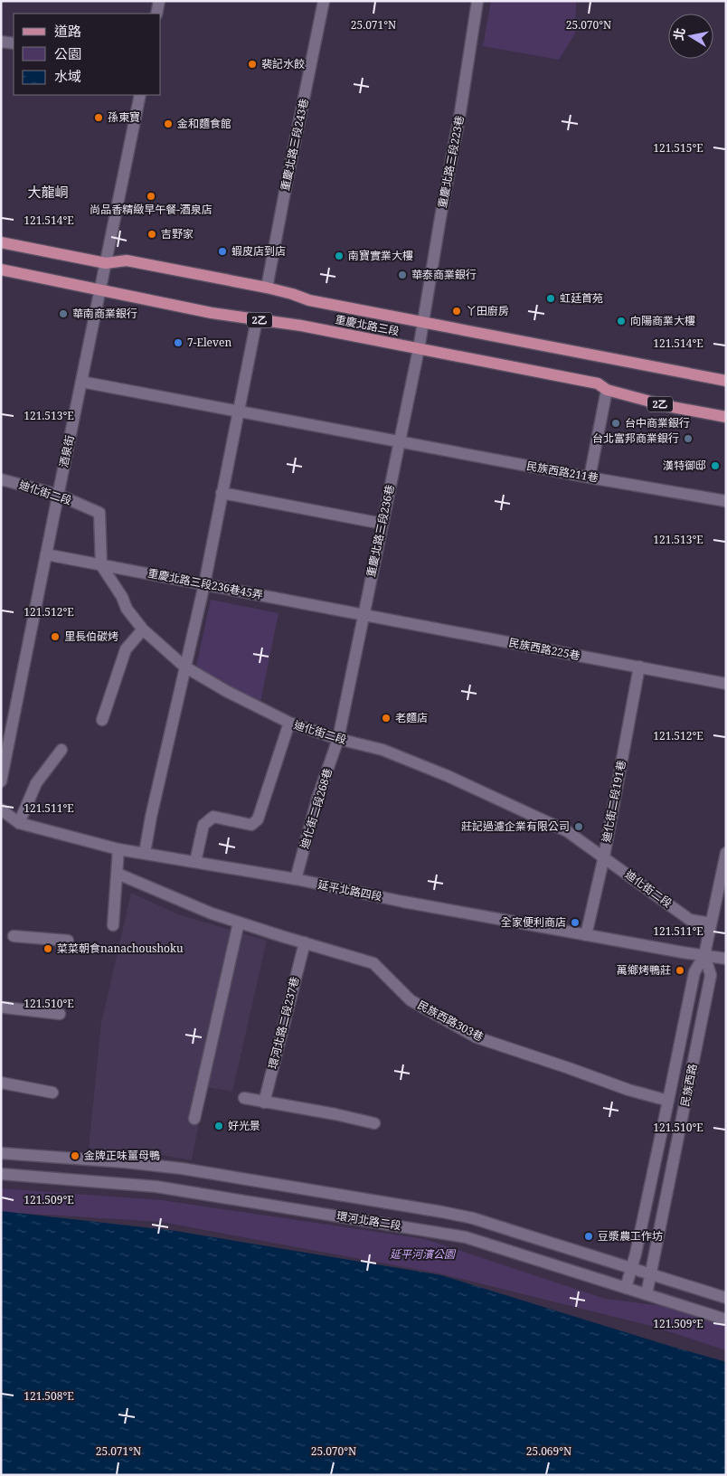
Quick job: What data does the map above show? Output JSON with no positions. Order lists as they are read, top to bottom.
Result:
{
  "streets": {
    "main road": ["2乙", "重慶北路三段"],
    "street": [
      "重慶北路三段243巷",
      "重慶北路三段223巷",
      "酒泉街",
      "民族西路211巷",
      "迪化街二段",
      "重慶北路三段236巷",
      "重慶北路三段236巷45弄",
      "民族西路225巷",
      "迪化街二段191巷",
      "迪化街二段268巷",
      "延平北路四段",
      "民族西路303巷",
      "環河北路二段237巷",
      "民族西路",
      "環河北路二段"
    ]
  },
  "crossings": [
    ["重慶北路三段243巷", "重慶北路三段"],
    ["重慶北路三段223巷", "重慶北路三段"],
    ["重慶北路三段223巷", "重慶北路三段236巷"],
    ["重慶北路三段", "酒泉街"],
    ["重慶北路三段", "重慶北路三段236巷"],
    ["酒泉街", "民族西路211巷"],
    ["酒泉街", "迪化街二段"],
    ["酒泉街", "重慶北路三段236巷45弄"],
    ["民族西路211巷", "重慶北路三段236巷"],
    ["迪化街二段", "重慶北路三段236巷"],
    ["迪化街二段", "重慶北路三段236巷45弄"],
    ["迪化街二段", "迪化街二段191巷"],
    ["迪化街二段", "迪化街二段268巷"],
    ["迪化街二段", "民族西路"],
    ["重慶北路三段236巷", "重慶北路三段236巷45弄"],
    ["重慶北路三段236巷", "民族西路225巷"],
    ["重慶北路三段236巷", "迪化街二段268巷"],
    ["重慶北路三段236巷45弄", "民族西路225巷"],
    ["民族西路225巷", "迪化街二段191巷"],
    ["迪化街二段191巷", "延平北路四段"],
    ["迪化街二段268巷", "延平北路四段"],
    ["延平北路四段", "民族西路"],
    ["民族西路303巷", "環河北路二段237巷"],
    ["民族西路303巷", "民族西路"],
    ["民族西路", "環河北路二段"]
  ],
  "districts": ["大龍峒"],
  "parks": ["延平河濱公園"],
  "places": [
    "裴記水餃",
    "孫東寶",
    "金和麵食館",
    "尚品香精緻早午餐-酒泉店",
    "吉野家",
    "蝦皮店到店",
    "南寶實業大樓",
    "華泰商業銀行",
    "虹廷首苑",
    "丫田廚房",
    "華南商業銀行",
    "向陽商業大樓",
    "7-Eleven",
    "台中商業銀行",
    "台北富邦商業銀行",
    "漢特御邸",
    "里長伯碳烤",
    "老麵店",
    "莊記過濾企業有限公司",
    "全家便利商店",
    "菜菜朝食nanachoushoku",
    "萬鄉烤鴨莊",
    "好光景",
    "金牌正味薑母鴨",
    "豆漿農工作坊"
  ],
  "legend": ["道路", "公園", "水域"],
  "north": "left",
  "coordinates": [
    "25.071°N",
    "25.070°N",
    "121.515°E",
    "121.514°E",
    "121.513°E",
    "121.512°E",
    "121.511°E",
    "121.510°E",
    "121.509°E",
    "121.508°E",
    "25.069°N"
  ]
}
